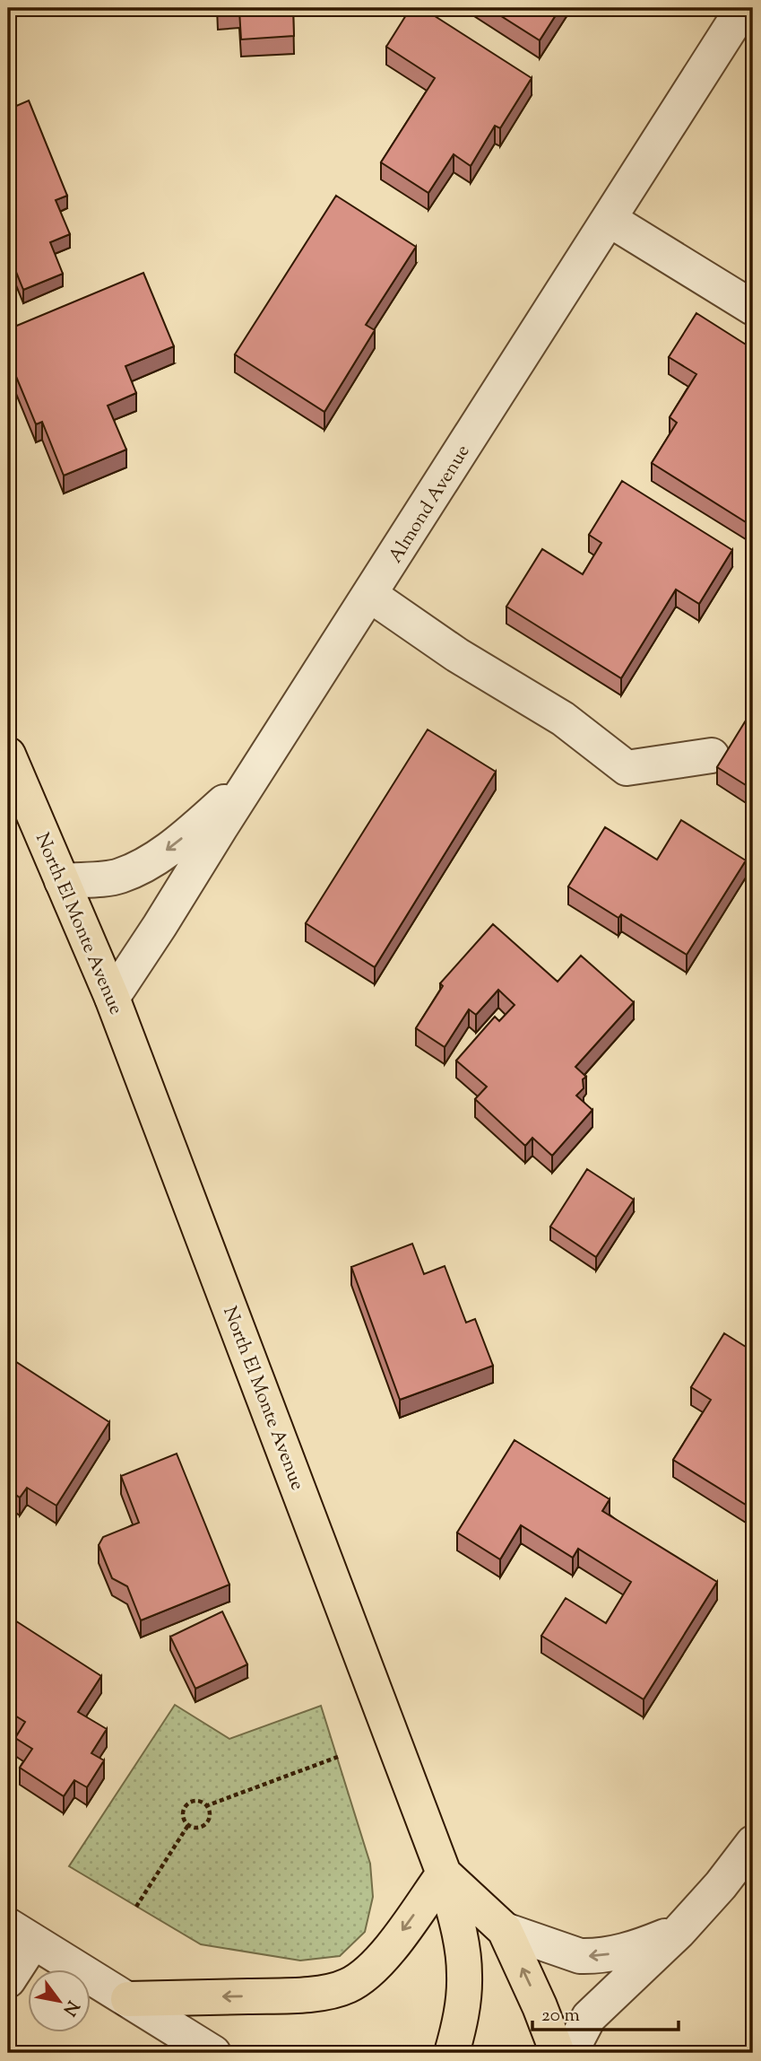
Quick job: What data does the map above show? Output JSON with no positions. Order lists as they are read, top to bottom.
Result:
{
  "streets": {
    "main road": ["North El Monte Avenue"],
    "street": ["Almond Avenue"]
  },
  "crossings": [
    ["Almond Avenue", "North El Monte Avenue"]
  ],
  "scale_bar": "20 m",
  "north": "bottom right"
}
